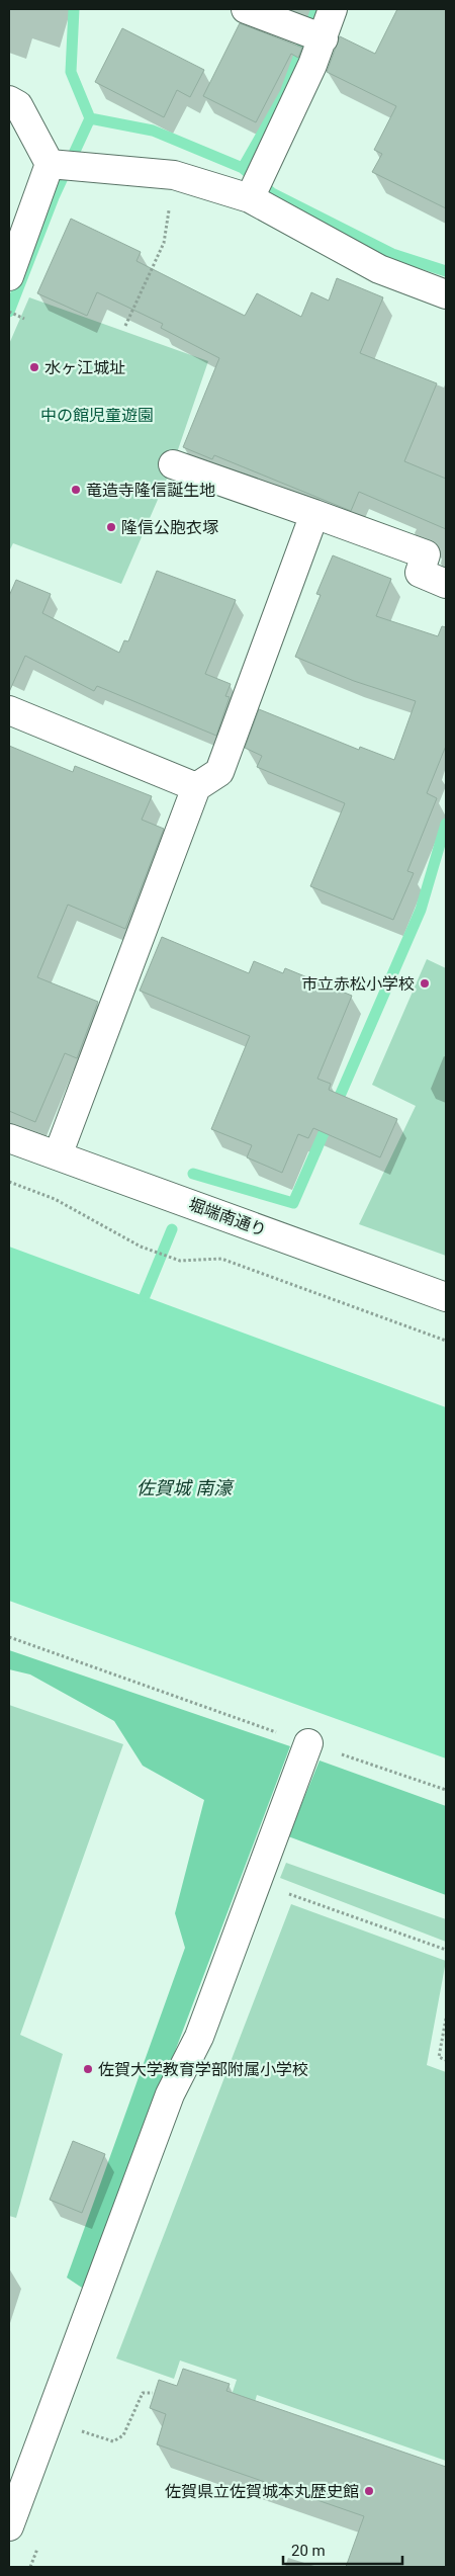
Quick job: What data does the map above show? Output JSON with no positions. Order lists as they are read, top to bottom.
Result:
{
  "streets": {
    "street": ["堀端南通り"]
  },
  "water": ["佐賀城 南濠"],
  "parks": ["中の館児童遊園"],
  "places": [
    "水ヶ江城址",
    "竜造寺隆信誕生地",
    "隆信公胞衣塚",
    "市立赤松小学校",
    "佐賀大学教育学部附属小学校",
    "佐賀県立佐賀城本丸歴史館"
  ],
  "scale_bar": "20 m"
}
